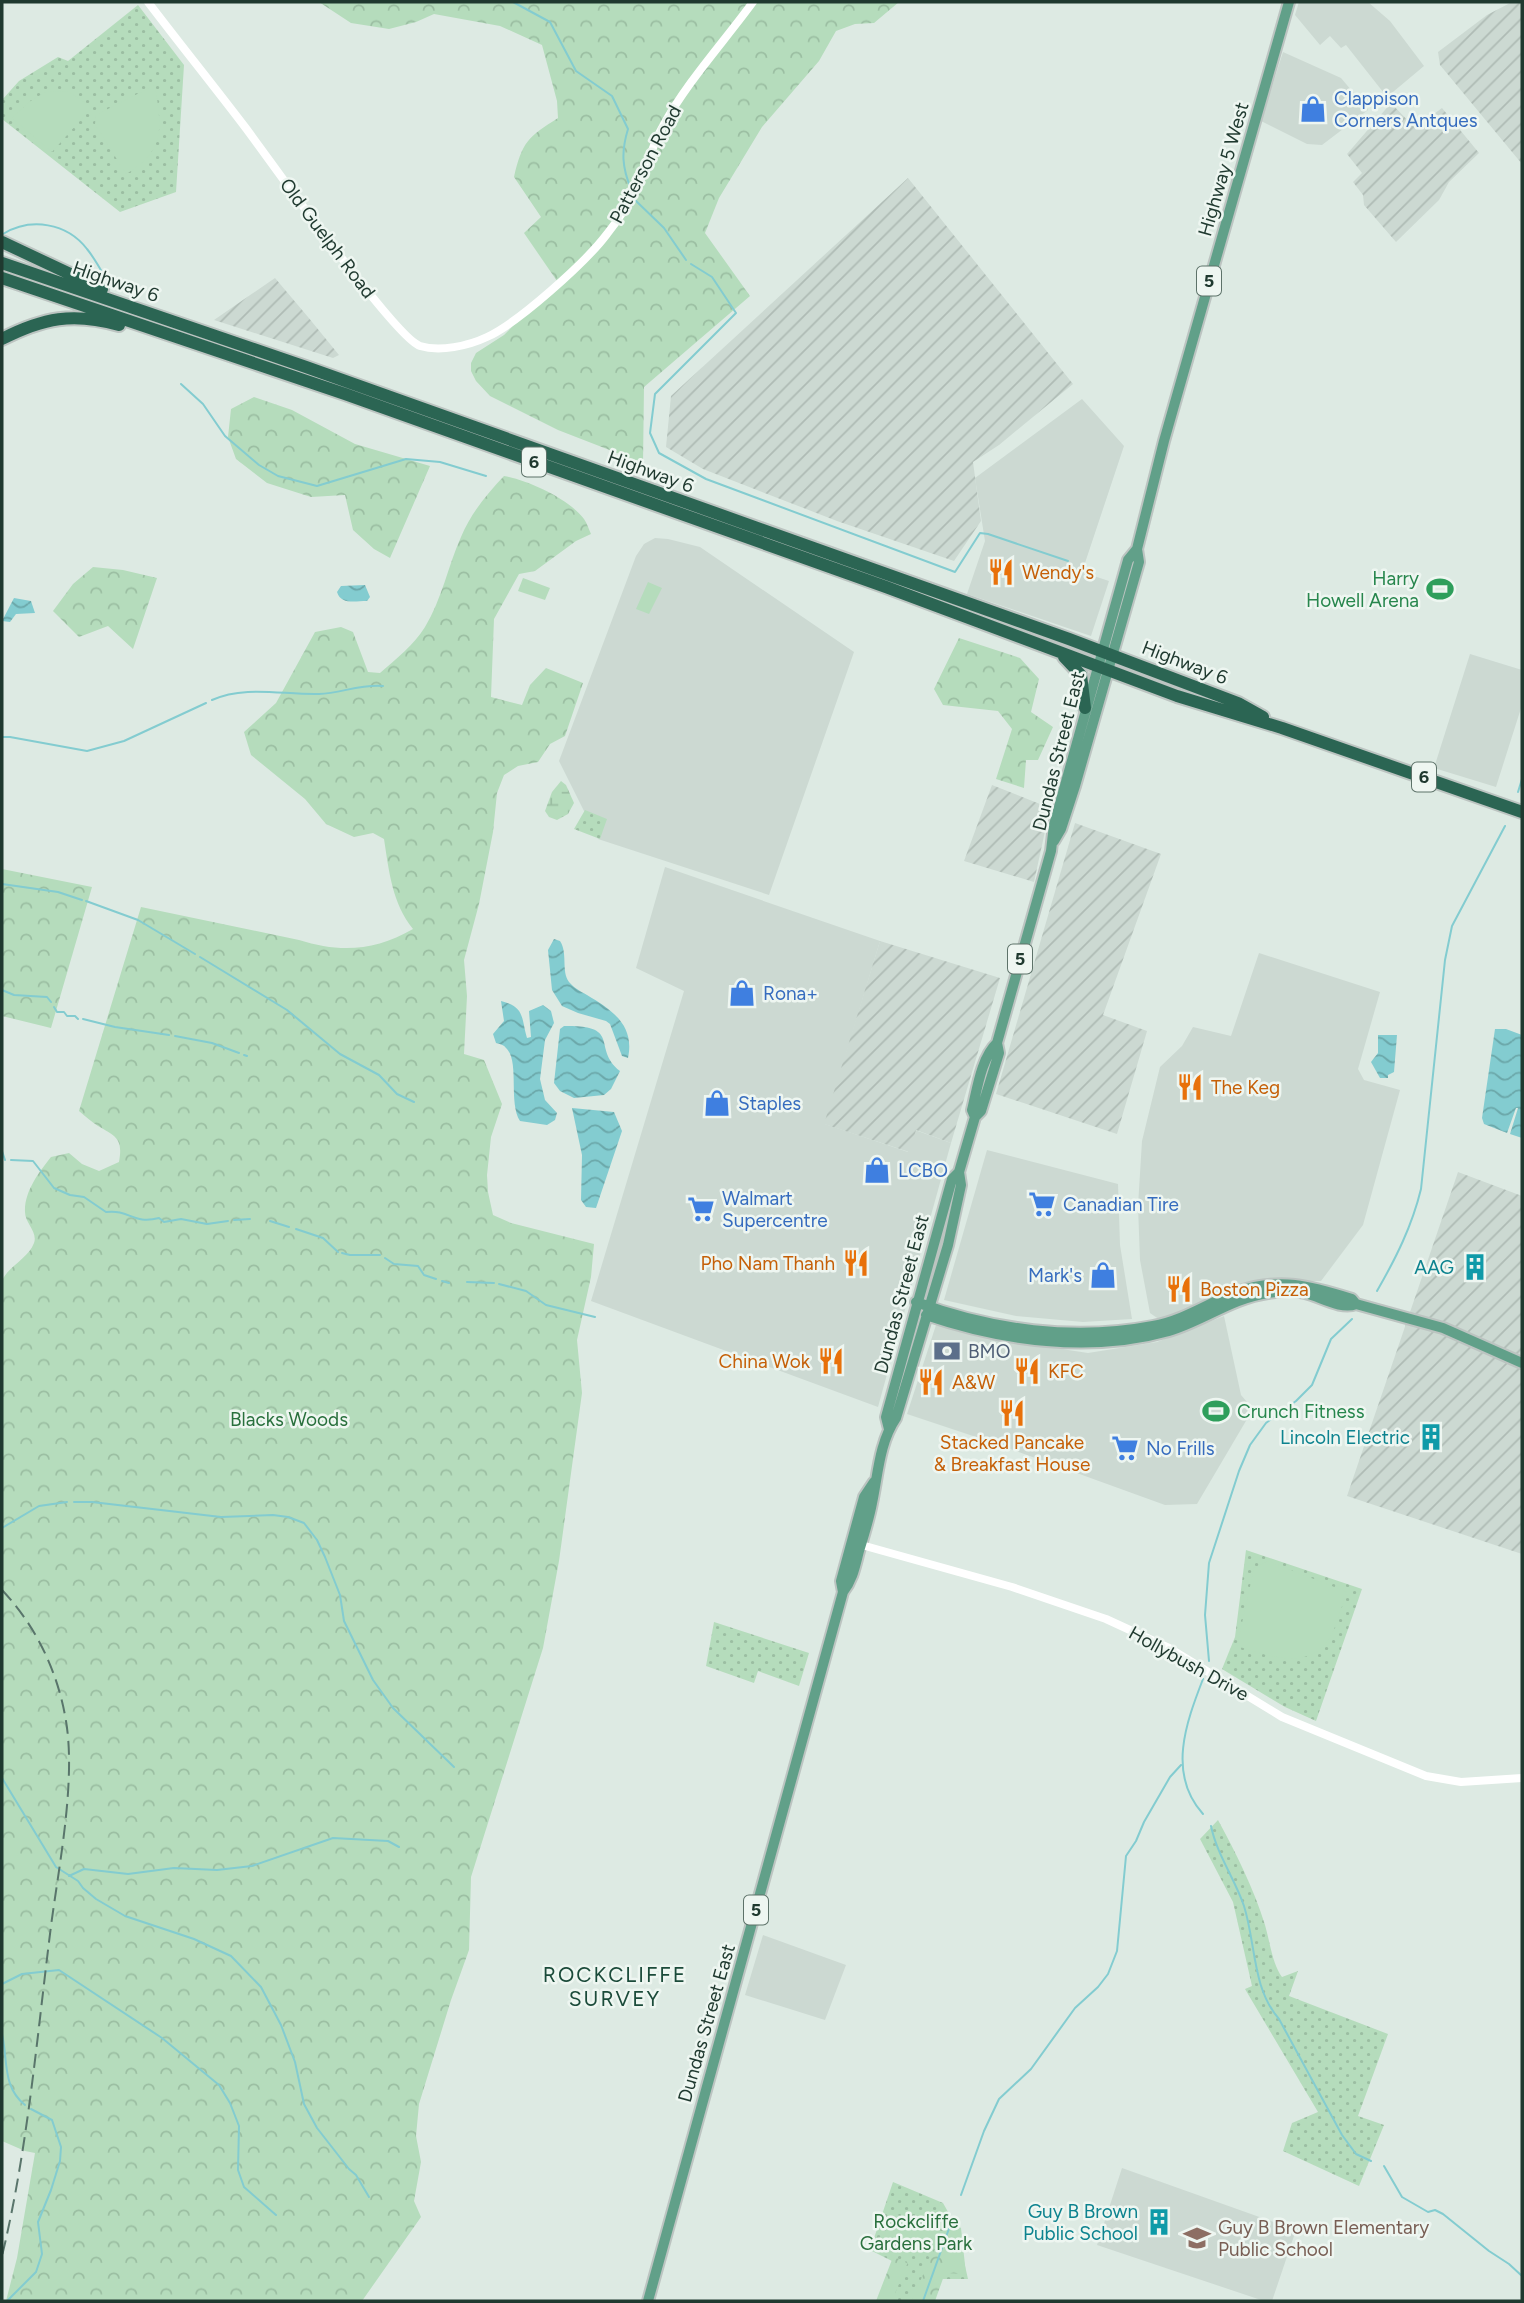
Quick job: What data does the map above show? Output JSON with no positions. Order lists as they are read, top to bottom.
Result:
{
  "streets": {
    "highway": ["Highway 6", "6"],
    "main road": ["Highway 5 West", "5", "Dundas Street East"],
    "street": ["Patterson Road", "Old Guelph Road", "Hollybush Drive"]
  },
  "crossings": [
    ["Patterson Road", "Old Guelph Road"],
    ["Highway 5 West", "Highway 6"],
    ["Highway 5 West", "5"],
    ["Highway 6", "5"],
    ["Highway 6", "Dundas Street East"],
    ["5", "Dundas Street East"],
    ["Dundas Street East", "Hollybush Drive"]
  ],
  "districts": ["ROCKCLIFFE SURVEY"],
  "parks": ["Blacks Woods", "Rockcliffe Gardens Park"],
  "places": {
    "shop": [
      "Clappison Corners Antques",
      "Rona+",
      "Staples",
      "LCBO",
      "Mark's"
    ],
    "restaurant": [
      "Wendy's",
      "The Keg",
      "Pho Nam Thanh",
      "Boston Pizza",
      "China Wok",
      "KFC",
      "A&W",
      "Stacked Pancake & Breakfast House"
    ],
    "sports": ["Harry Howell Arena", "Crunch Fitness"],
    "supermarket": ["Canadian Tire", "Walmart Supercentre", "No Frills"],
    "building": ["AAG", "Lincoln Electric", "Guy B Brown Public School"],
    "bank": ["BMO"],
    "school or university": ["Guy B Brown Elementary Public School"]
  }
}
